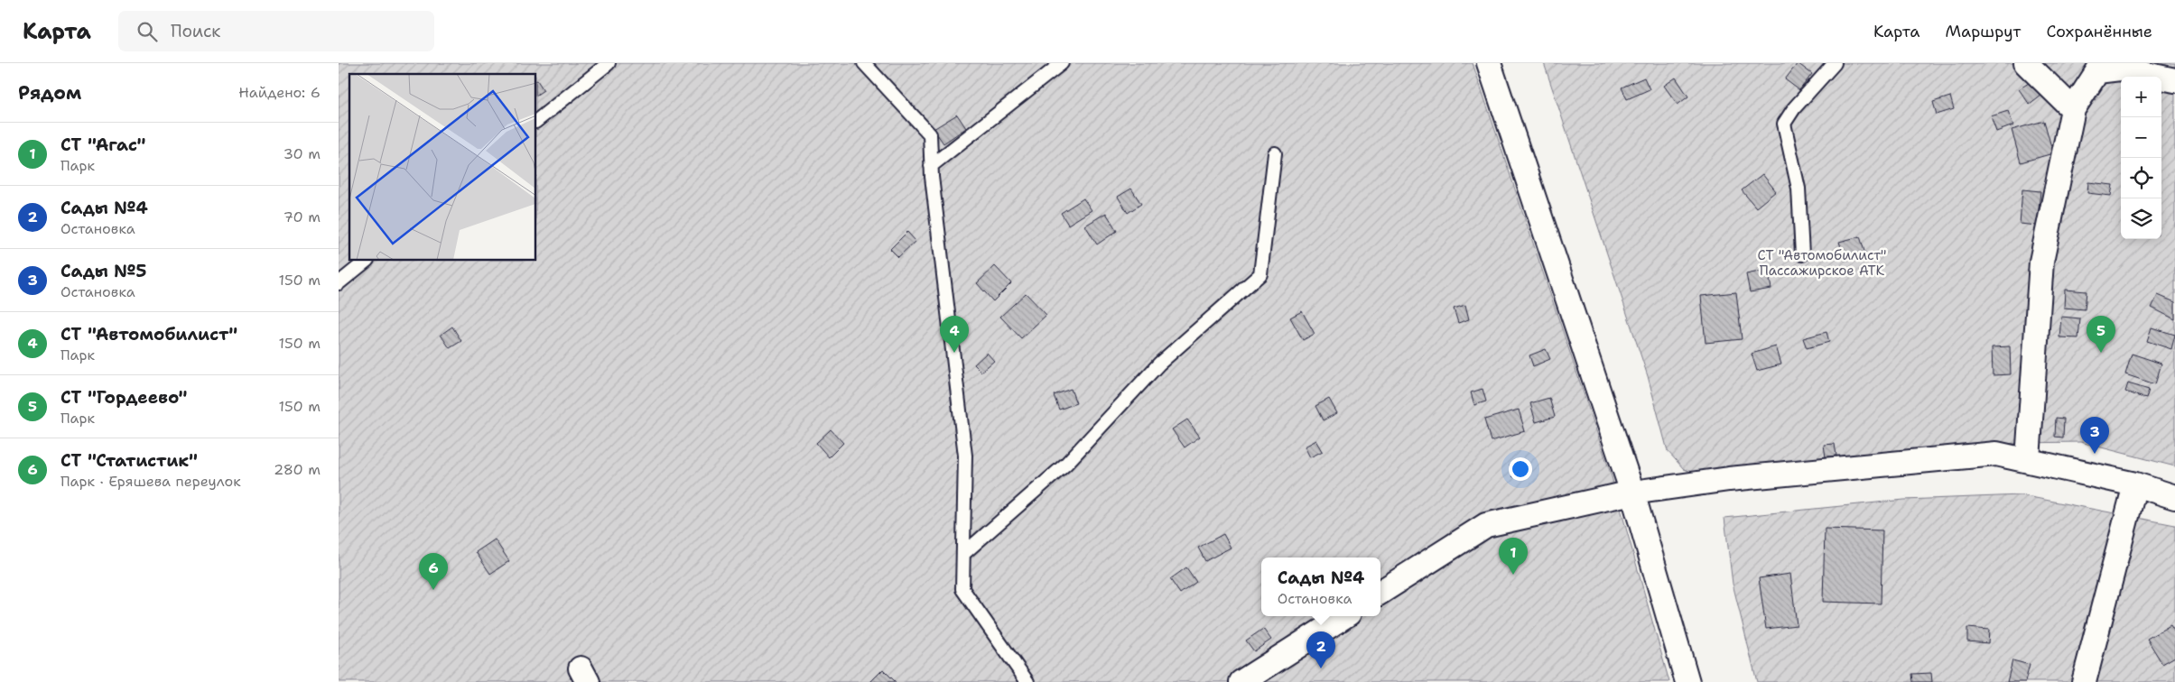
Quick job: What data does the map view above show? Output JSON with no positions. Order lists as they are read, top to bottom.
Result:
{
  "parks": ["СТ \"Автомобилист\" Пассажирское АТК"],
  "page": {
    "header": "Карта",
    "search": "Поиск",
    "nav": ["Карта", "Маршрут", "Сохранённые"],
    "heading": ["Рядом", "Найдено: 6"],
    "map_buttons": ["+", "−"],
    "list": [
      {
        "mark": "1",
        "name": "СТ \"Агас\"",
        "note": "Парк",
        "value": "30 m"
      },
      {
        "mark": "2",
        "name": "Сады №4",
        "note": "Остановка",
        "value": "70 m"
      },
      {
        "mark": "3",
        "name": "Сады №5",
        "note": "Остановка",
        "value": "150 m"
      },
      {
        "mark": "4",
        "name": "СТ \"Автомобилист\"",
        "note": "Парк",
        "value": "150 m"
      },
      {
        "mark": "5",
        "name": "СТ \"Гордеево\"",
        "note": "Парк",
        "value": "150 m"
      },
      {
        "mark": "6",
        "name": "СТ \"Статистик\"",
        "note": "Парк · Еряшева переулок",
        "value": "280 m"
      }
    ],
    "pins": [
      "4",
      "5",
      "3",
      "1",
      "6",
      "2"
    ],
    "popup": ["Сады №4", "Остановка"]
  }
}
